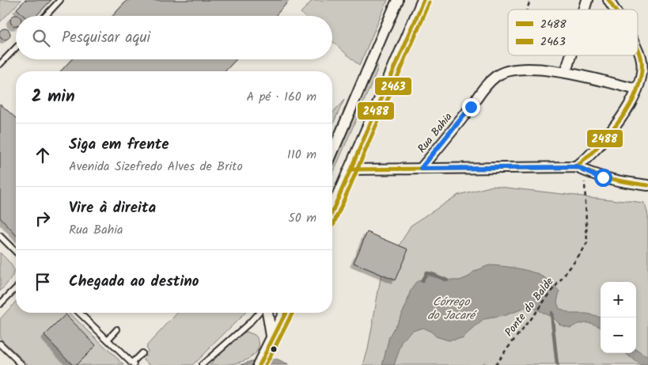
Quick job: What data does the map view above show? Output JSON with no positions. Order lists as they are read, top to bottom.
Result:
{
  "streets": {
    "street": ["Rua Bahia"],
    "path": ["Ponte do Balde"]
  },
  "water": ["Córrego do Jacaré"],
  "lines": ["transit line 2488", "transit line 2463"],
  "legend": ["2488", "2463"],
  "page": {
    "search": "Pesquisar aqui",
    "heading": ["2 min", "A pé · 160 m"],
    "list": [
      ["Siga em frente", "Avenida Sizefredo Alves de Brito", "110 m"],
      ["Vire à direita", "Rua Bahia", "50 m"],
      "Chegada ao destino"
    ],
    "map_buttons": ["+", "−"]
  }
}
